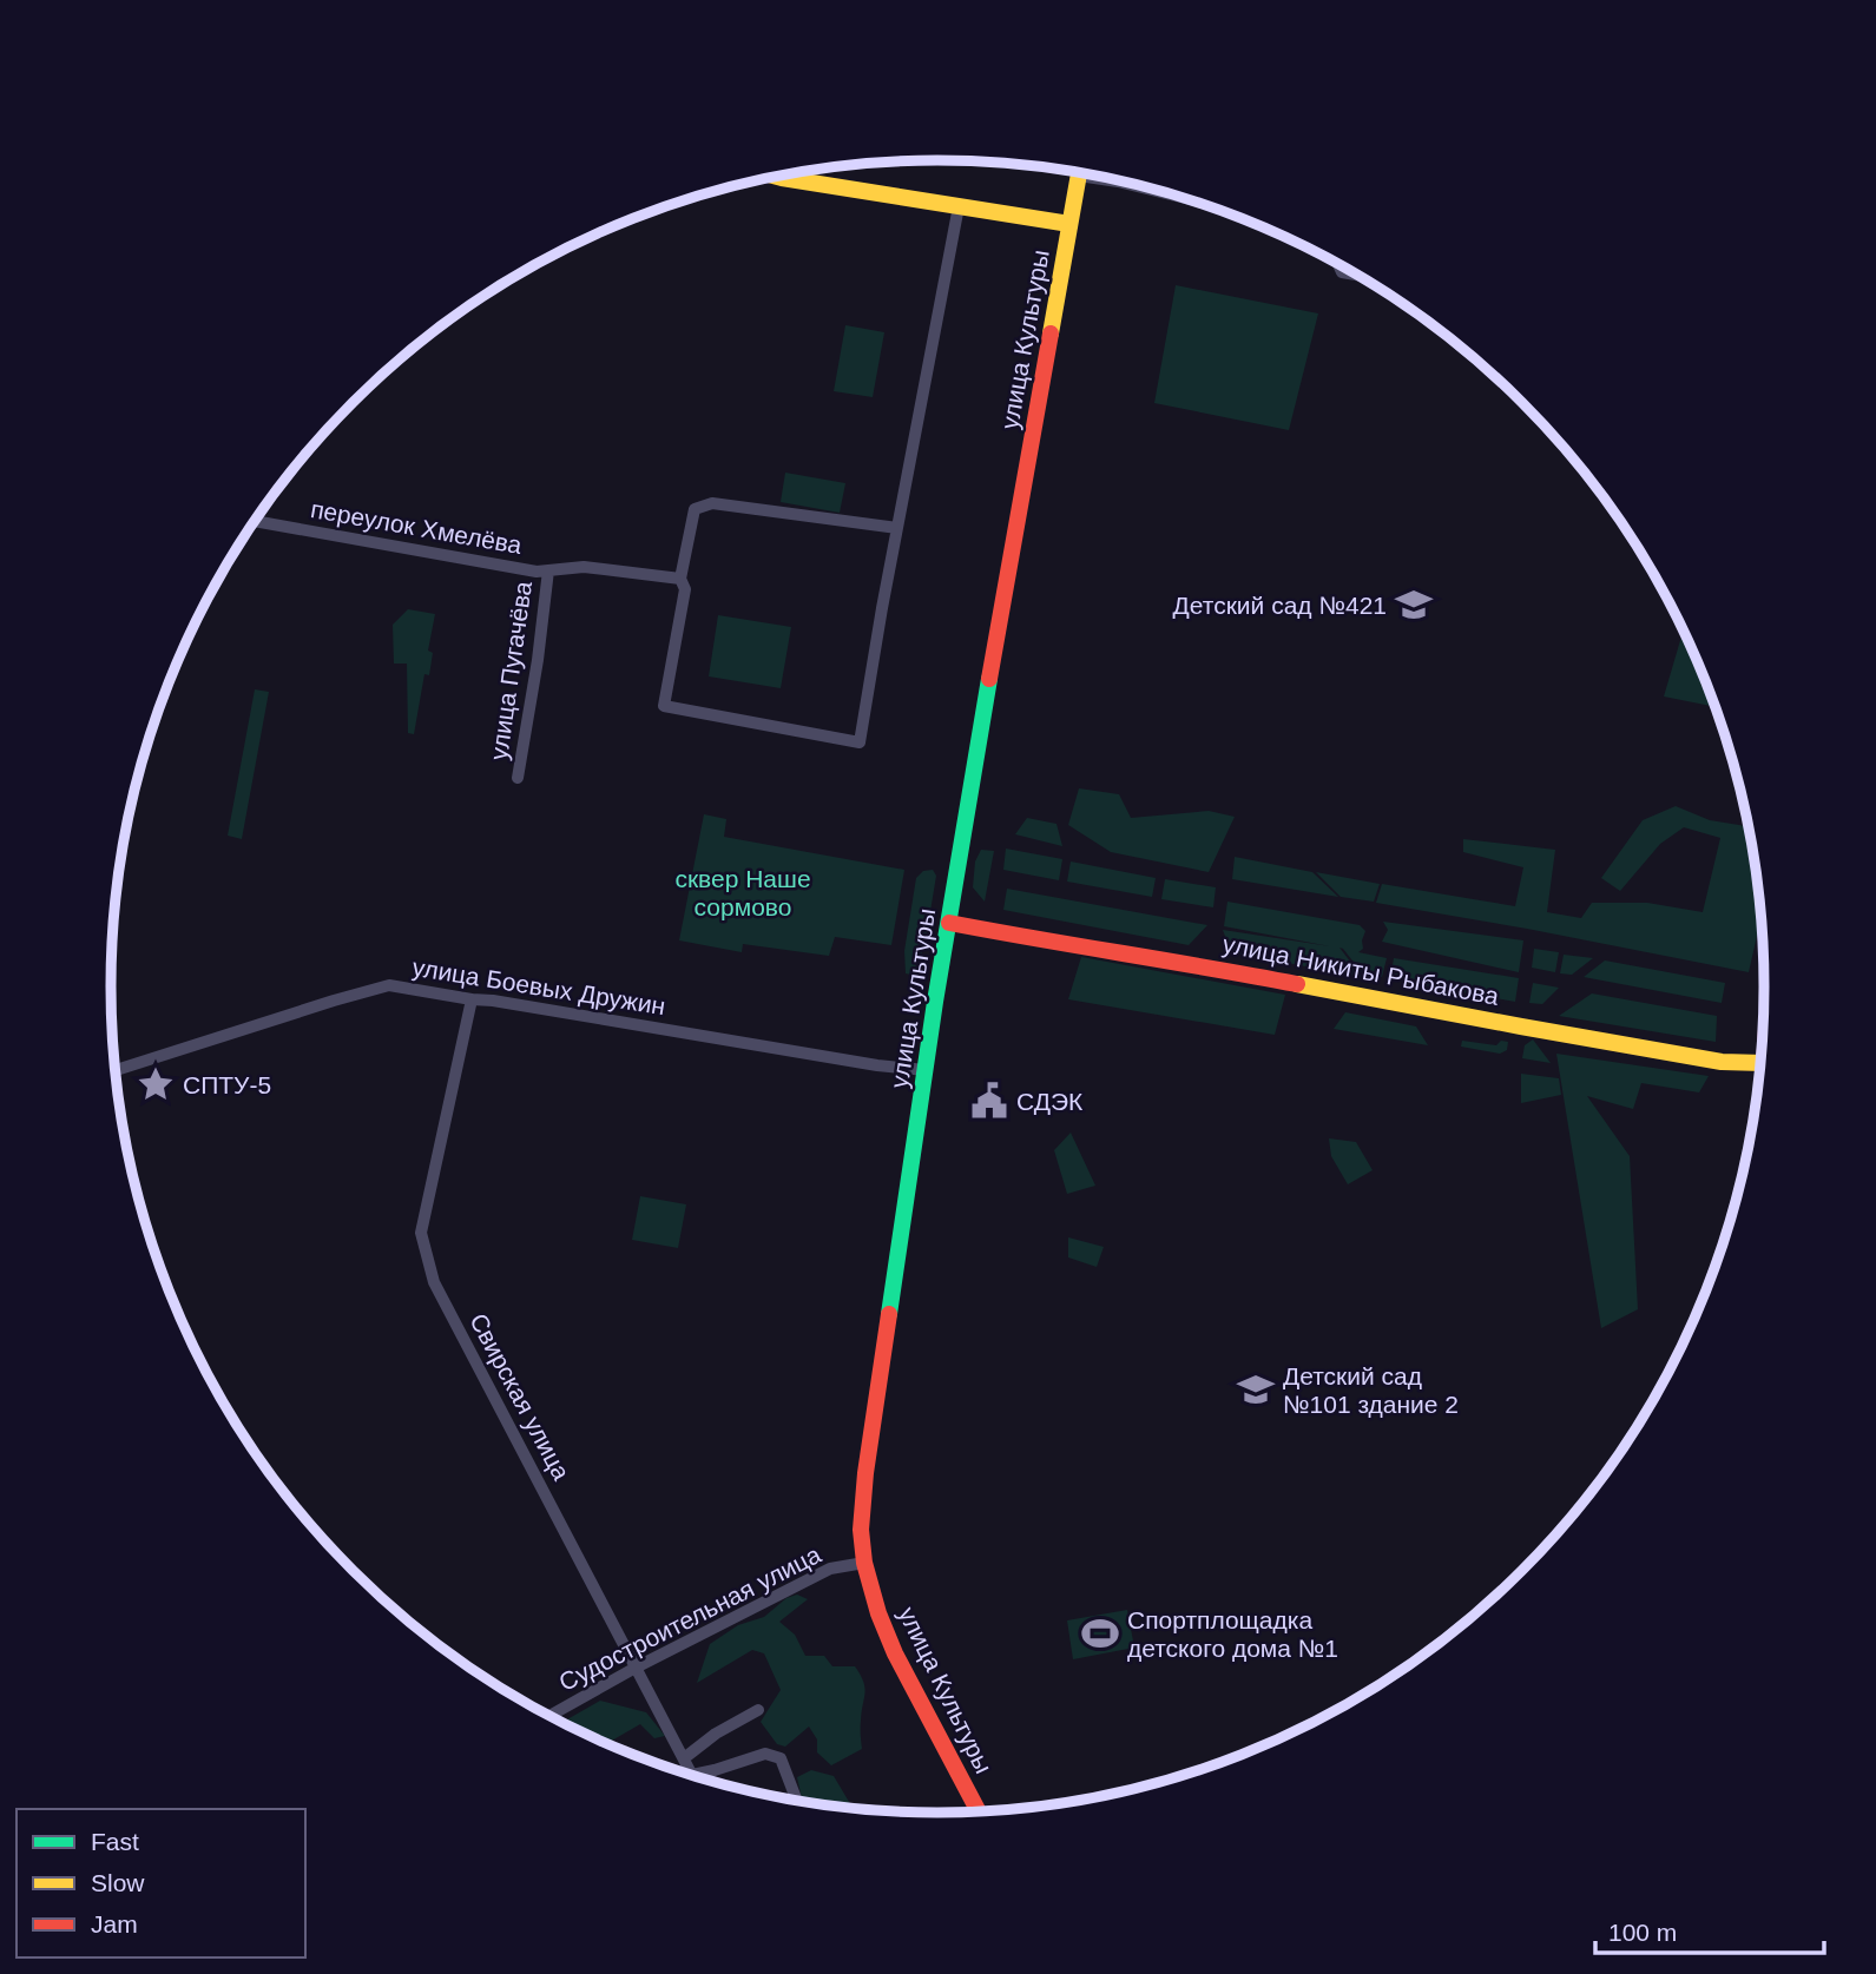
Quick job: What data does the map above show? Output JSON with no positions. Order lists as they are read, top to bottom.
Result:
{
  "streets": {
    "main road": ["улица Культуры", "улица Никиты Рыбакова"],
    "street": [
      "переулок Хмелёва",
      "улица Пугачёва",
      "улица Боевых Дружин",
      "Свирская улица",
      "Судостроительная улица"
    ]
  },
  "crossings": [
    ["улица Культуры", "улица Никиты Рыбакова"],
    ["улица Культуры", "улица Боевых Дружин"],
    ["улица Культуры", "Судостроительная улица"],
    ["переулок Хмелёва", "улица Пугачёва"],
    ["улица Боевых Дружин", "Свирская улица"],
    ["Свирская улица", "Судостроительная улица"]
  ],
  "parks": ["сквер Наше сормово"],
  "places": {
    "school or university": ["Детский сад №421", "Детский сад №101 здание 2"],
    "place": ["СПТУ-5"],
    "public building": ["СДЭК"],
    "sports": ["Спортплощадка детского дома №1"]
  },
  "legend": ["Fast", "Slow", "Jam"],
  "scale_bar": "100 m"
}
